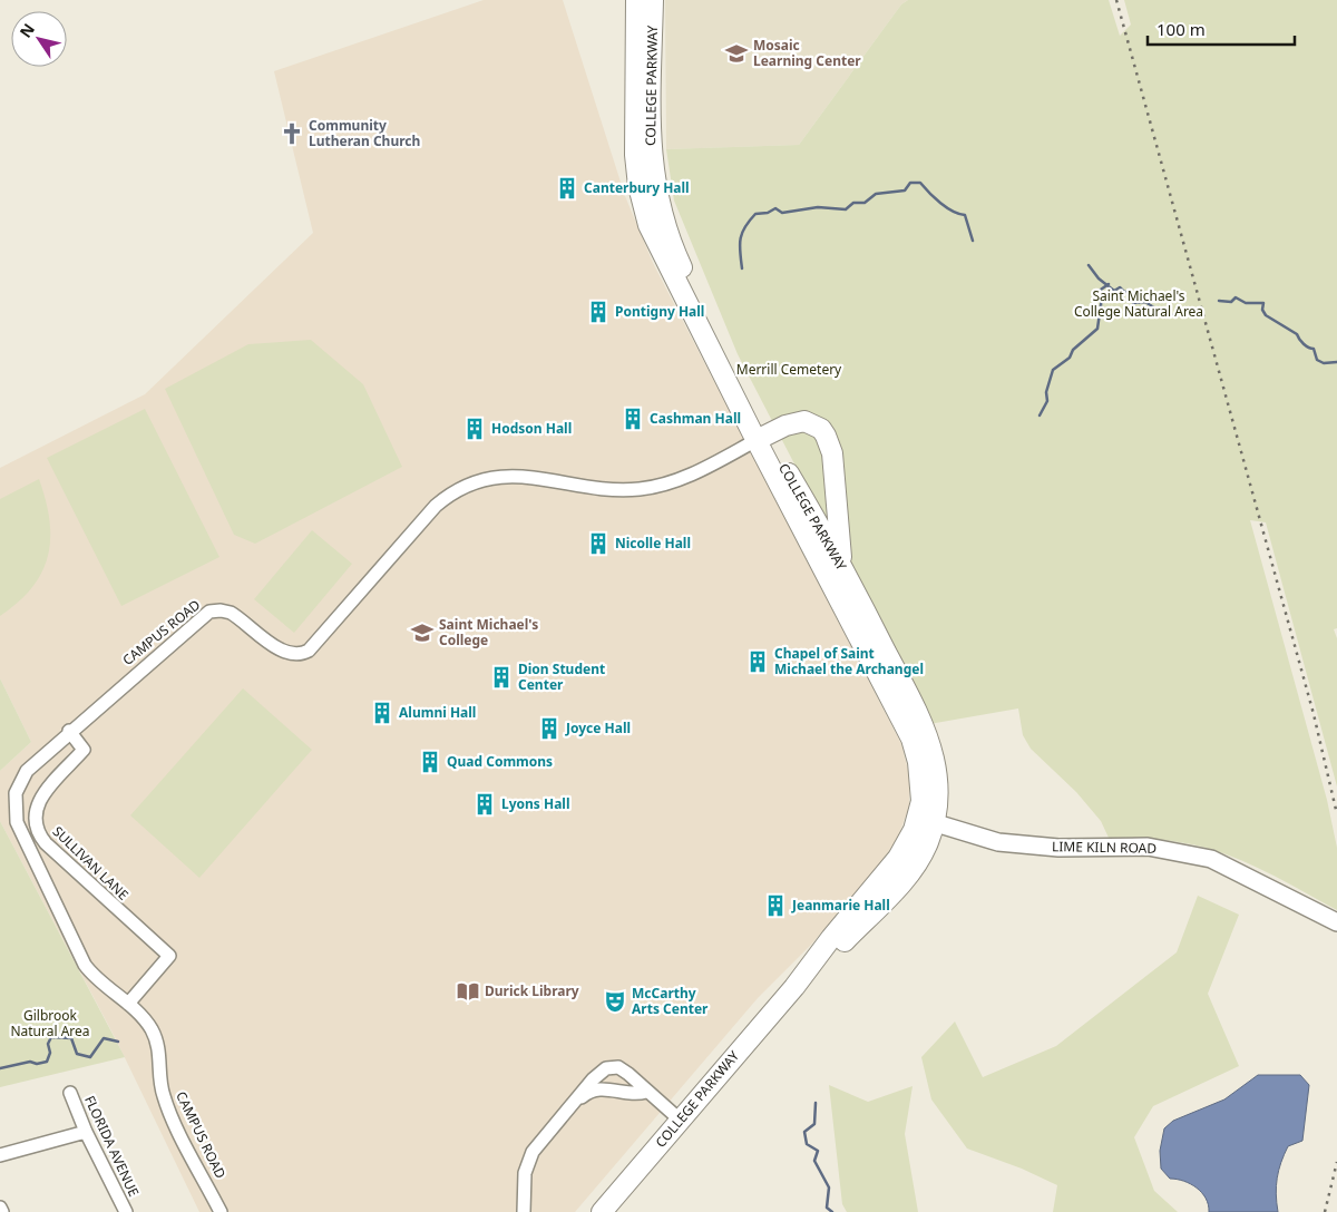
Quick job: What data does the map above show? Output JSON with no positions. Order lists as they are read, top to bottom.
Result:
{
  "streets": {
    "main road": ["COLLEGE PARKWAY", "LIME KILN ROAD"],
    "street": ["CAMPUS ROAD", "SULLIVAN LANE", "FLORIDA AVENUE"]
  },
  "crossings": [
    ["COLLEGE PARKWAY", "CAMPUS ROAD"],
    ["COLLEGE PARKWAY", "LIME KILN ROAD"],
    ["CAMPUS ROAD", "SULLIVAN LANE"]
  ],
  "parks": ["Saint Michael's College Natural Area", "Merrill Cemetery", "Gilbrook Natural Area"],
  "places": {
    "school or university": ["Mosaic Learning Center", "Saint Michael's College"],
    "church": ["Community Lutheran Church"],
    "building": [
      "Canterbury Hall",
      "Pontigny Hall",
      "Cashman Hall",
      "Hodson Hall",
      "Nicolle Hall",
      "Chapel of Saint Michael the Archangel",
      "Dion Student Center",
      "Alumni Hall",
      "Joyce Hall",
      "Quad Commons",
      "Lyons Hall",
      "Jeanmarie Hall"
    ],
    "library": ["Durick Library"],
    "theatre": ["McCarthy Arts Center"]
  },
  "scale_bar": "100 m",
  "north": "top left"
}
